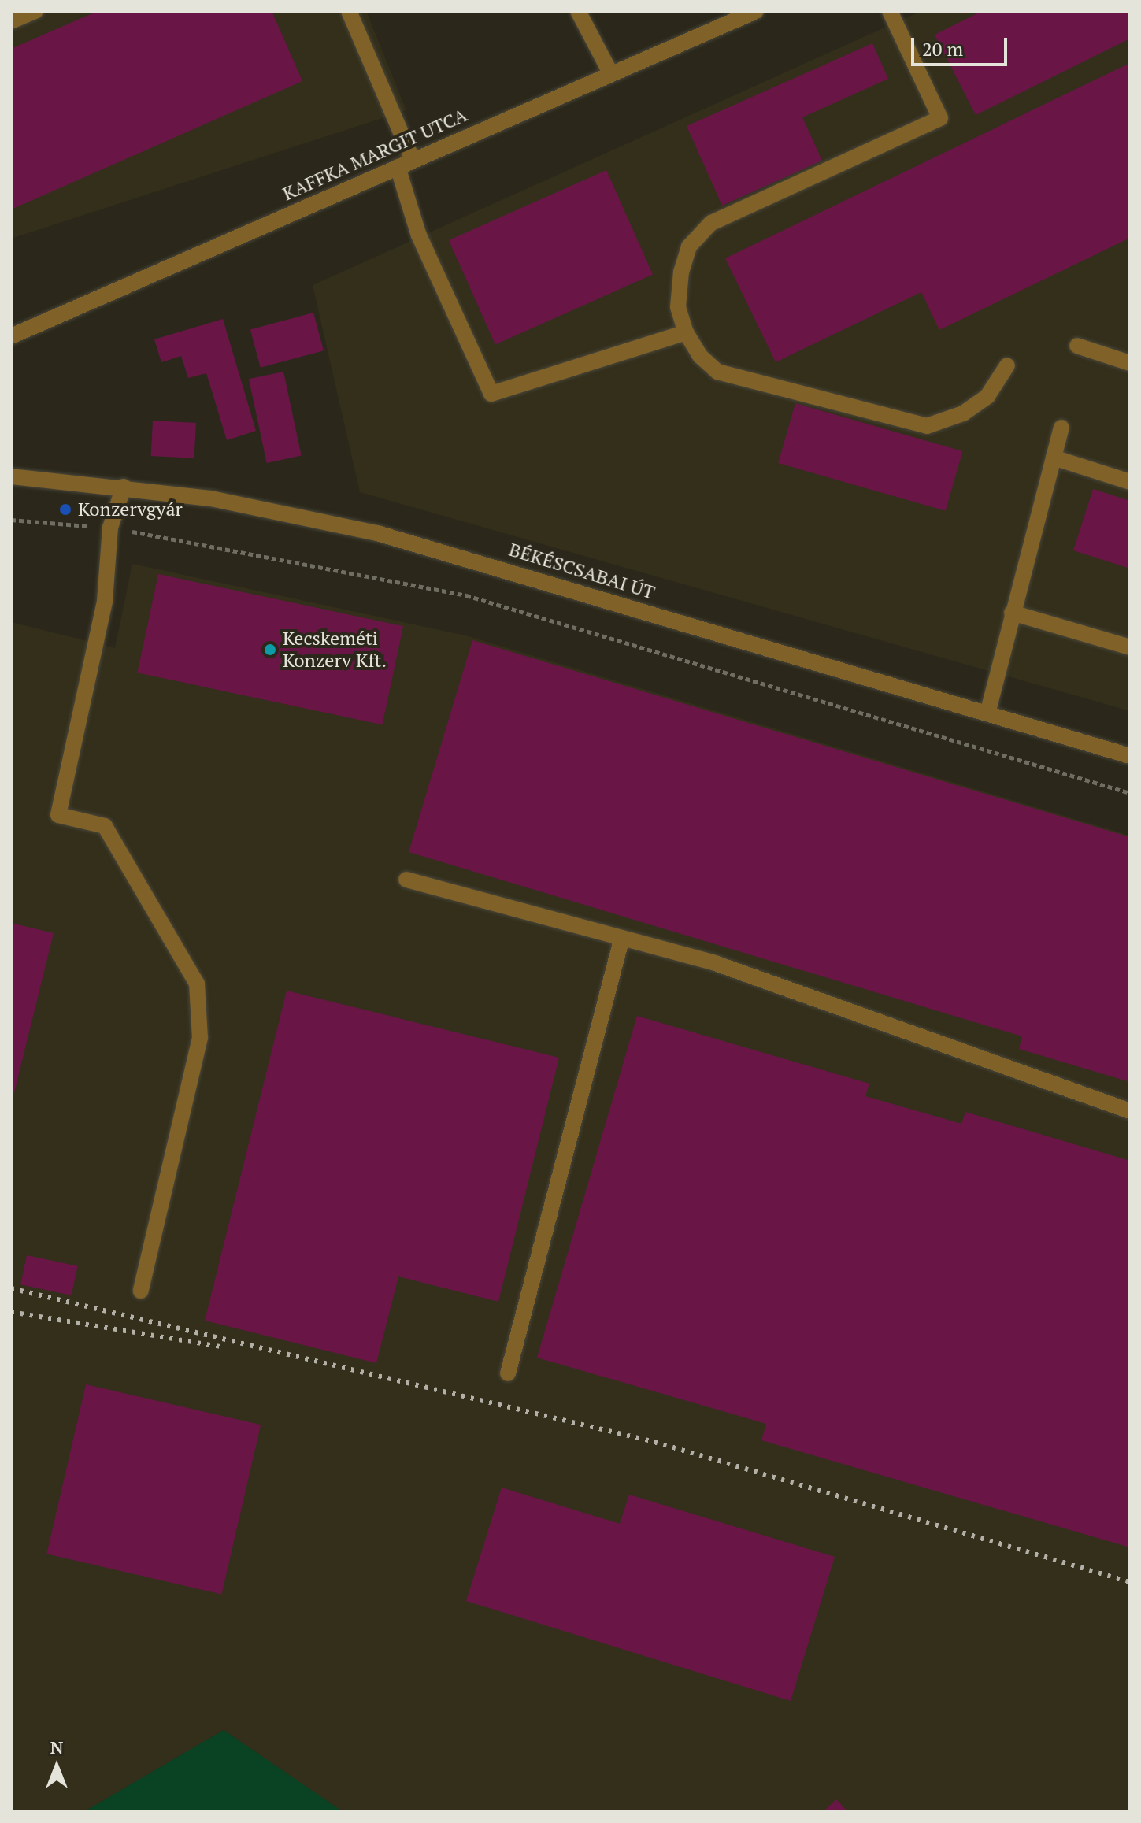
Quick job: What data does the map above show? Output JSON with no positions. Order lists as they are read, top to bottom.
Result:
{
  "streets": {
    "street": ["KAFFKA MARGIT UTCA", "BÉKÉSCSABAI ÚT"]
  },
  "places": ["Konzervgyár", "Kecskeméti Konzerv Kft."],
  "scale_bar": "20 m",
  "north": "top"
}
